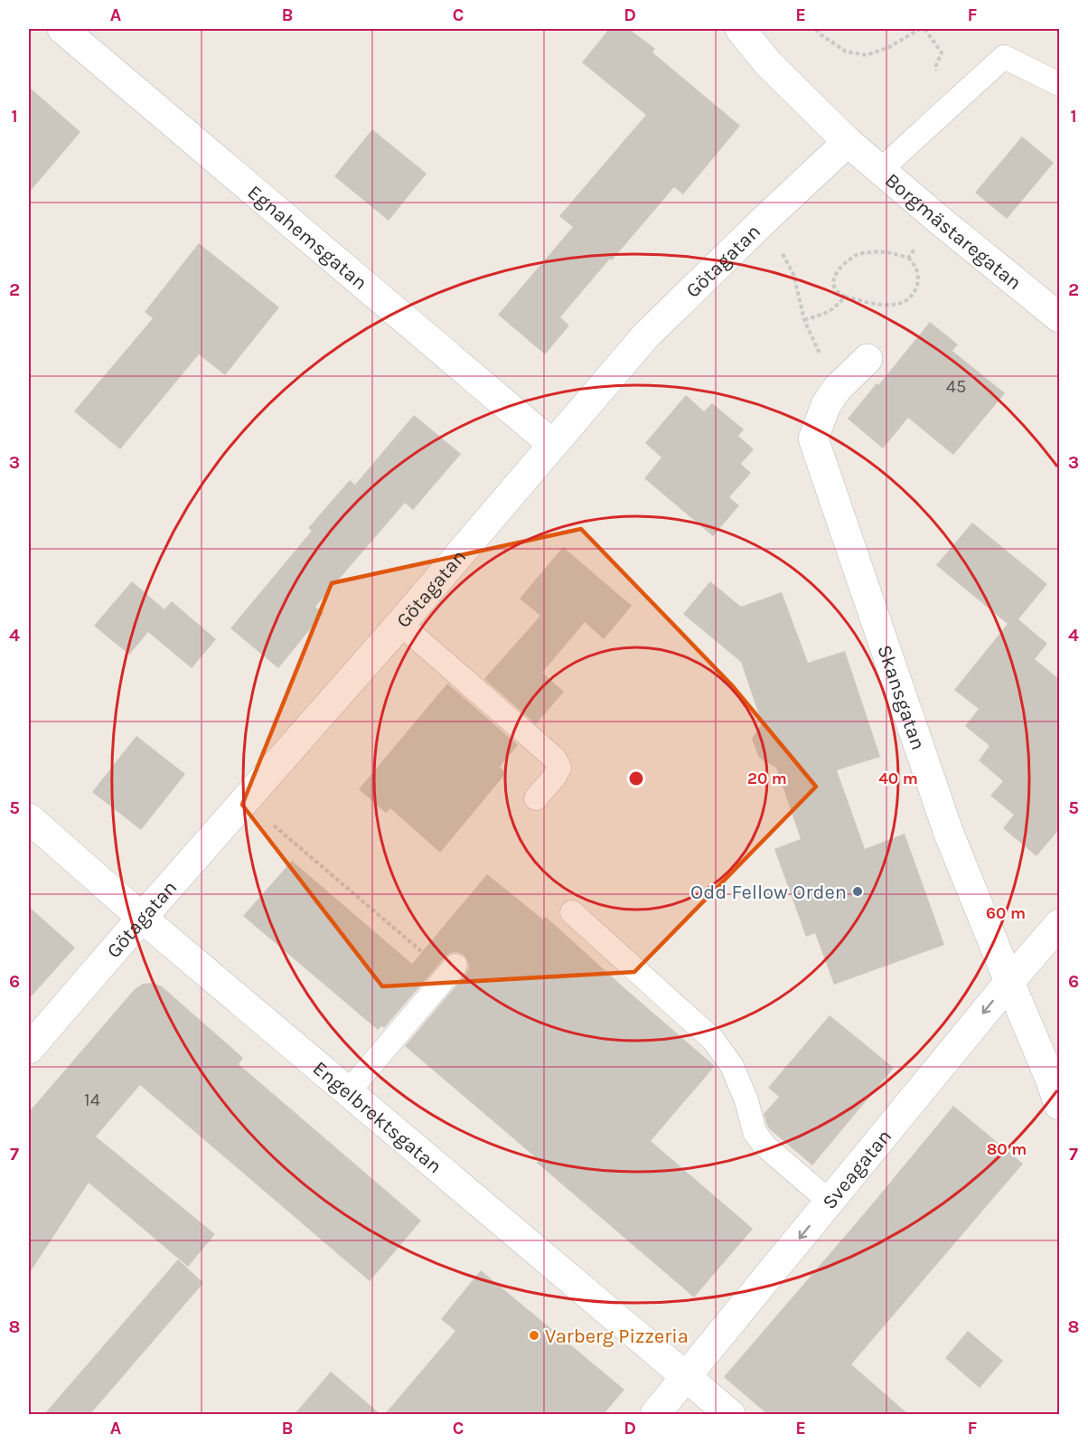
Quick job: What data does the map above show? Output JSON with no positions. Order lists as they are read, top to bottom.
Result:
{
  "streets": {
    "street": [
      "Borgmästaregatan",
      "Egnahemsgatan",
      "Götagatan",
      "Skansgatan",
      "Engelbrektsgatan",
      "Sveagatan"
    ]
  },
  "crossings": [
    ["Borgmästaregatan", "Götagatan"],
    ["Egnahemsgatan", "Götagatan"],
    ["Götagatan", "Engelbrektsgatan"],
    ["Skansgatan", "Sveagatan"],
    ["Engelbrektsgatan", "Sveagatan"]
  ],
  "one_way": ["Sveagatan"],
  "places": ["Odd Fellow Orden", "Varberg Pizzeria"],
  "house_numbers": ["45", "14"],
  "grid": {
    "columns": [
      "A",
      "B",
      "C",
      "D",
      "E",
      "F"
    ],
    "rows": [
      "1",
      "2",
      "3",
      "4",
      "5",
      "6",
      "7",
      "8"
    ]
  },
  "rings": [
    "20 m",
    "40 m",
    "60 m",
    "80 m"
  ]
}
